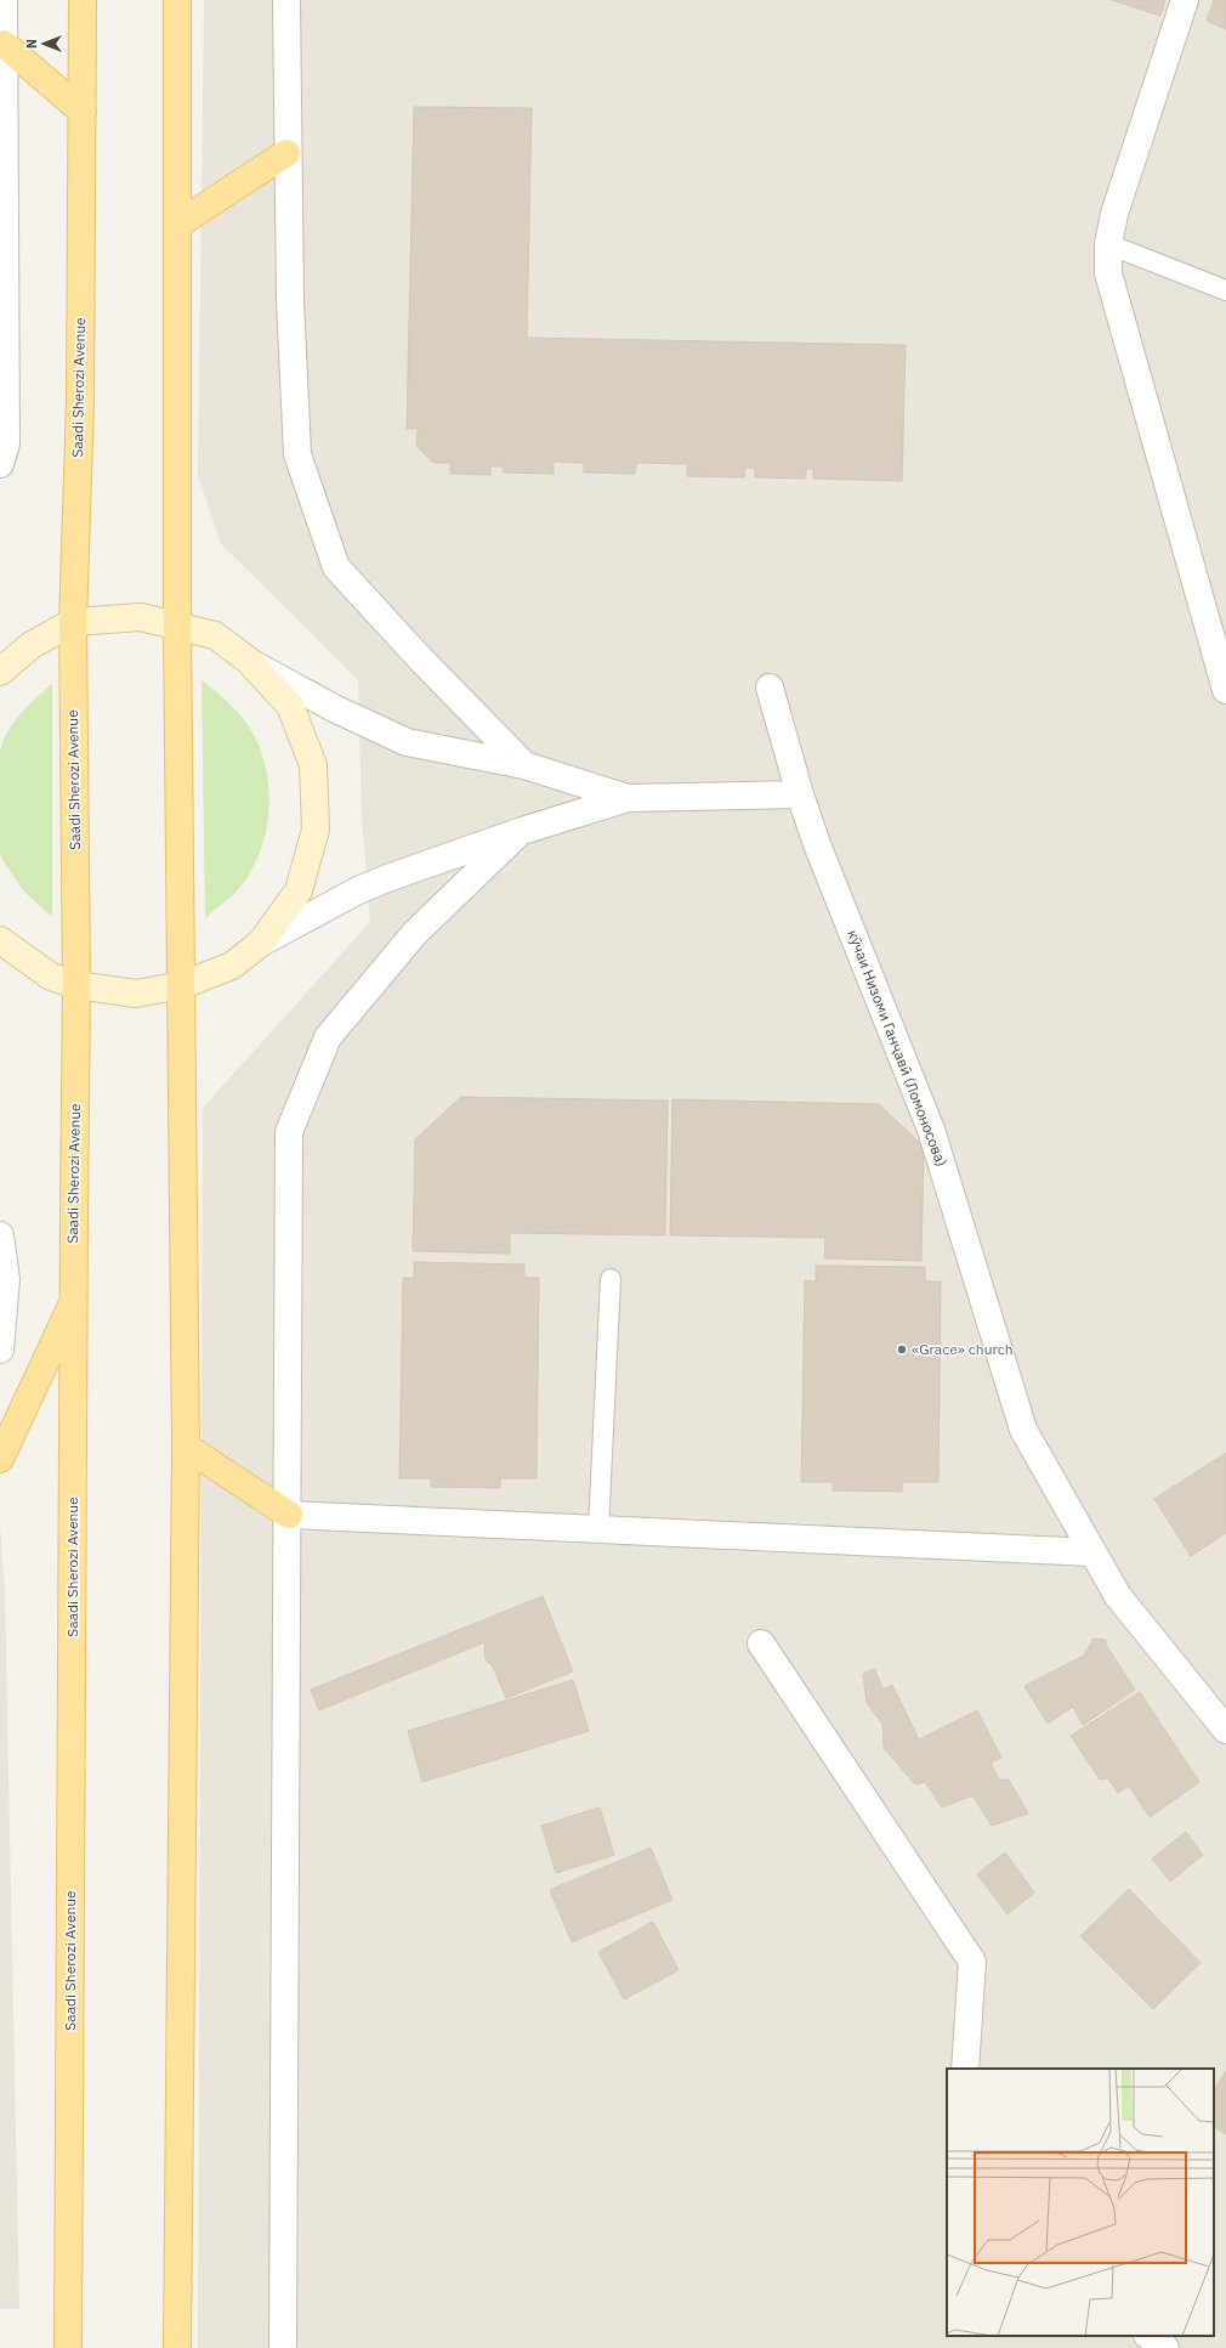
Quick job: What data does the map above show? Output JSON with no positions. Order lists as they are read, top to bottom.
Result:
{
  "streets": {
    "main road": ["Saadi Sherozi Avenue"],
    "street": ["кӯчаи Низоми Ганҷавӣ (Ломоносова)"]
  },
  "places": ["«Grace» church"],
  "north": "left"
}
